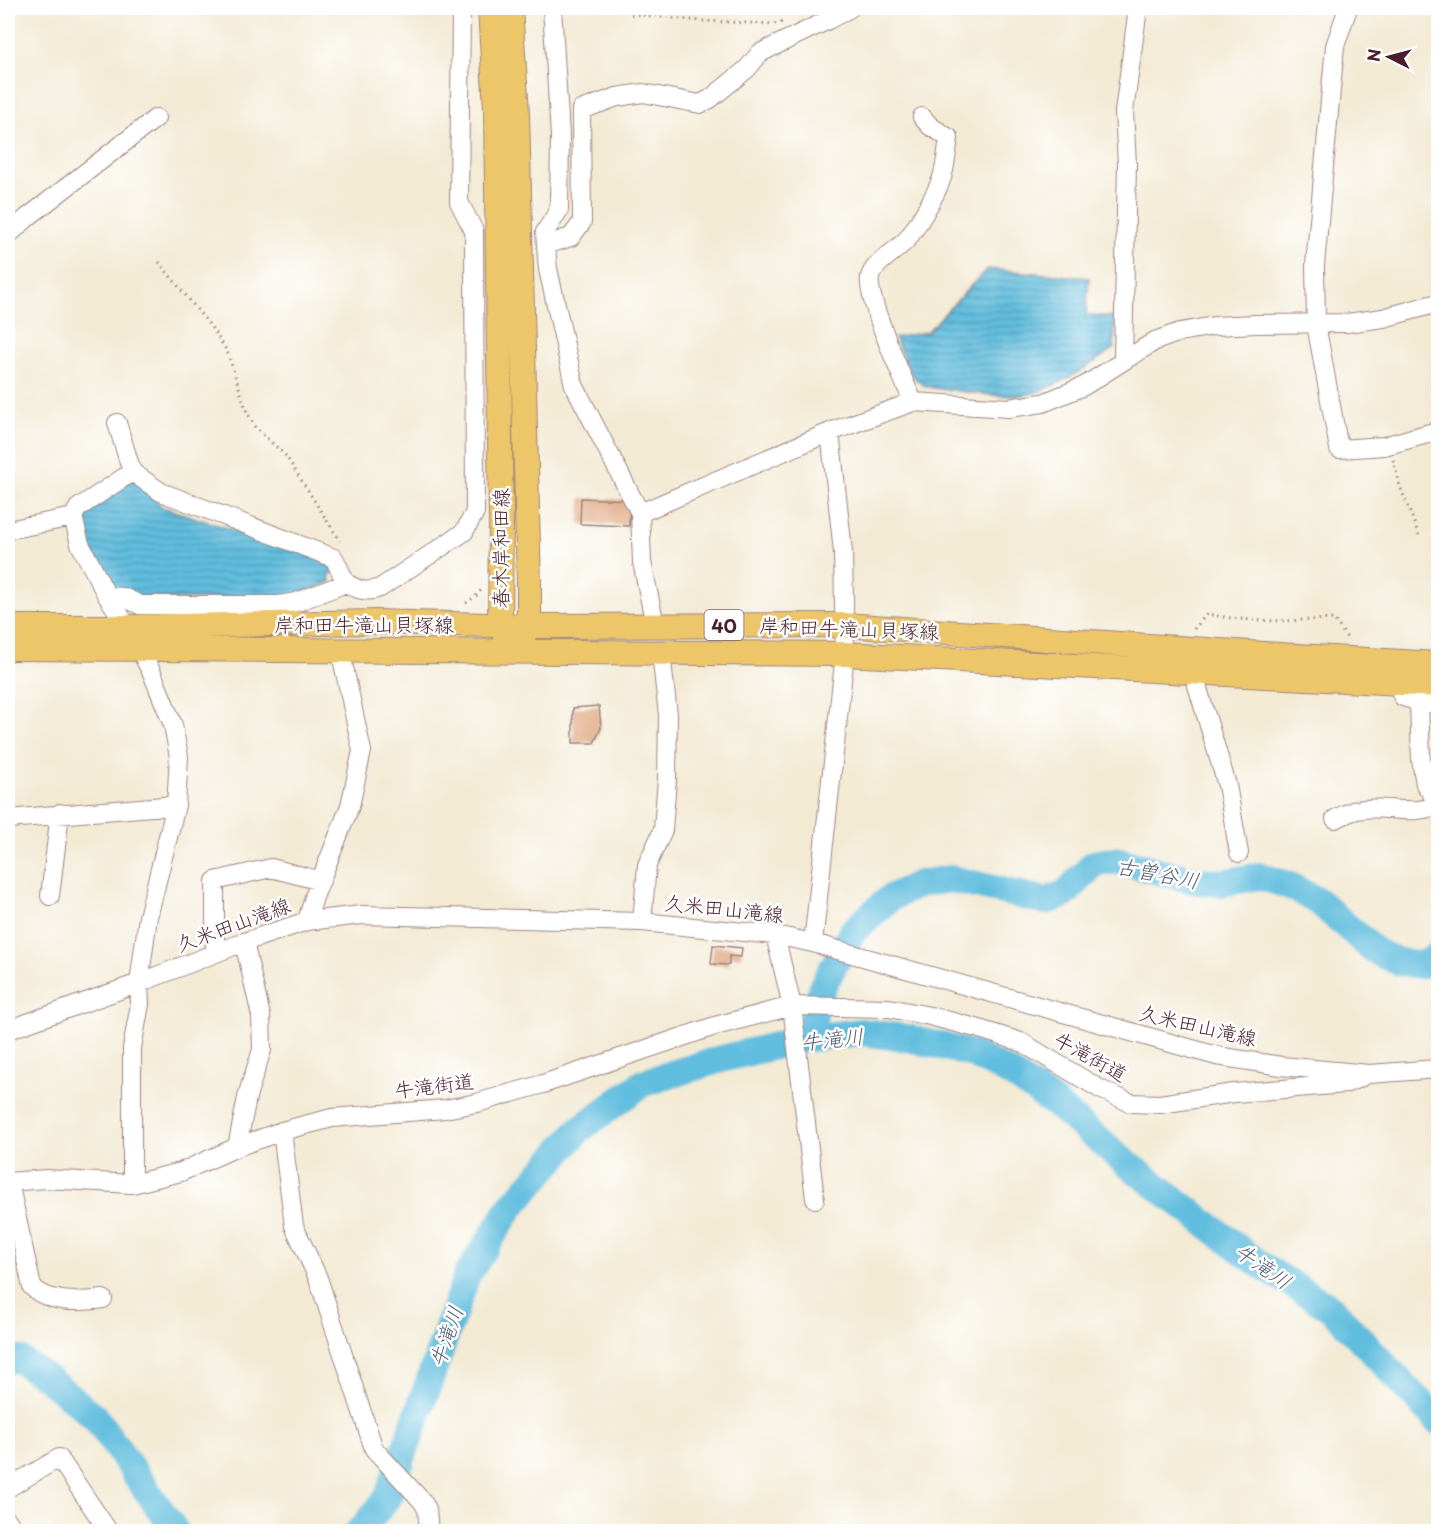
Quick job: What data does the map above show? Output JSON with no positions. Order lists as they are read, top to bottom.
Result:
{
  "streets": {
    "main road": ["春木岸和田線", "岸和田牛滝山貝塚線", "40"],
    "street": ["久米田山滝線", "牛滝街道"]
  },
  "crossings": [
    ["春木岸和田線", "岸和田牛滝山貝塚線"],
    ["久米田山滝線", "牛滝街道"]
  ],
  "water": ["古曽谷川", "牛滝川"],
  "north": "left"
}
